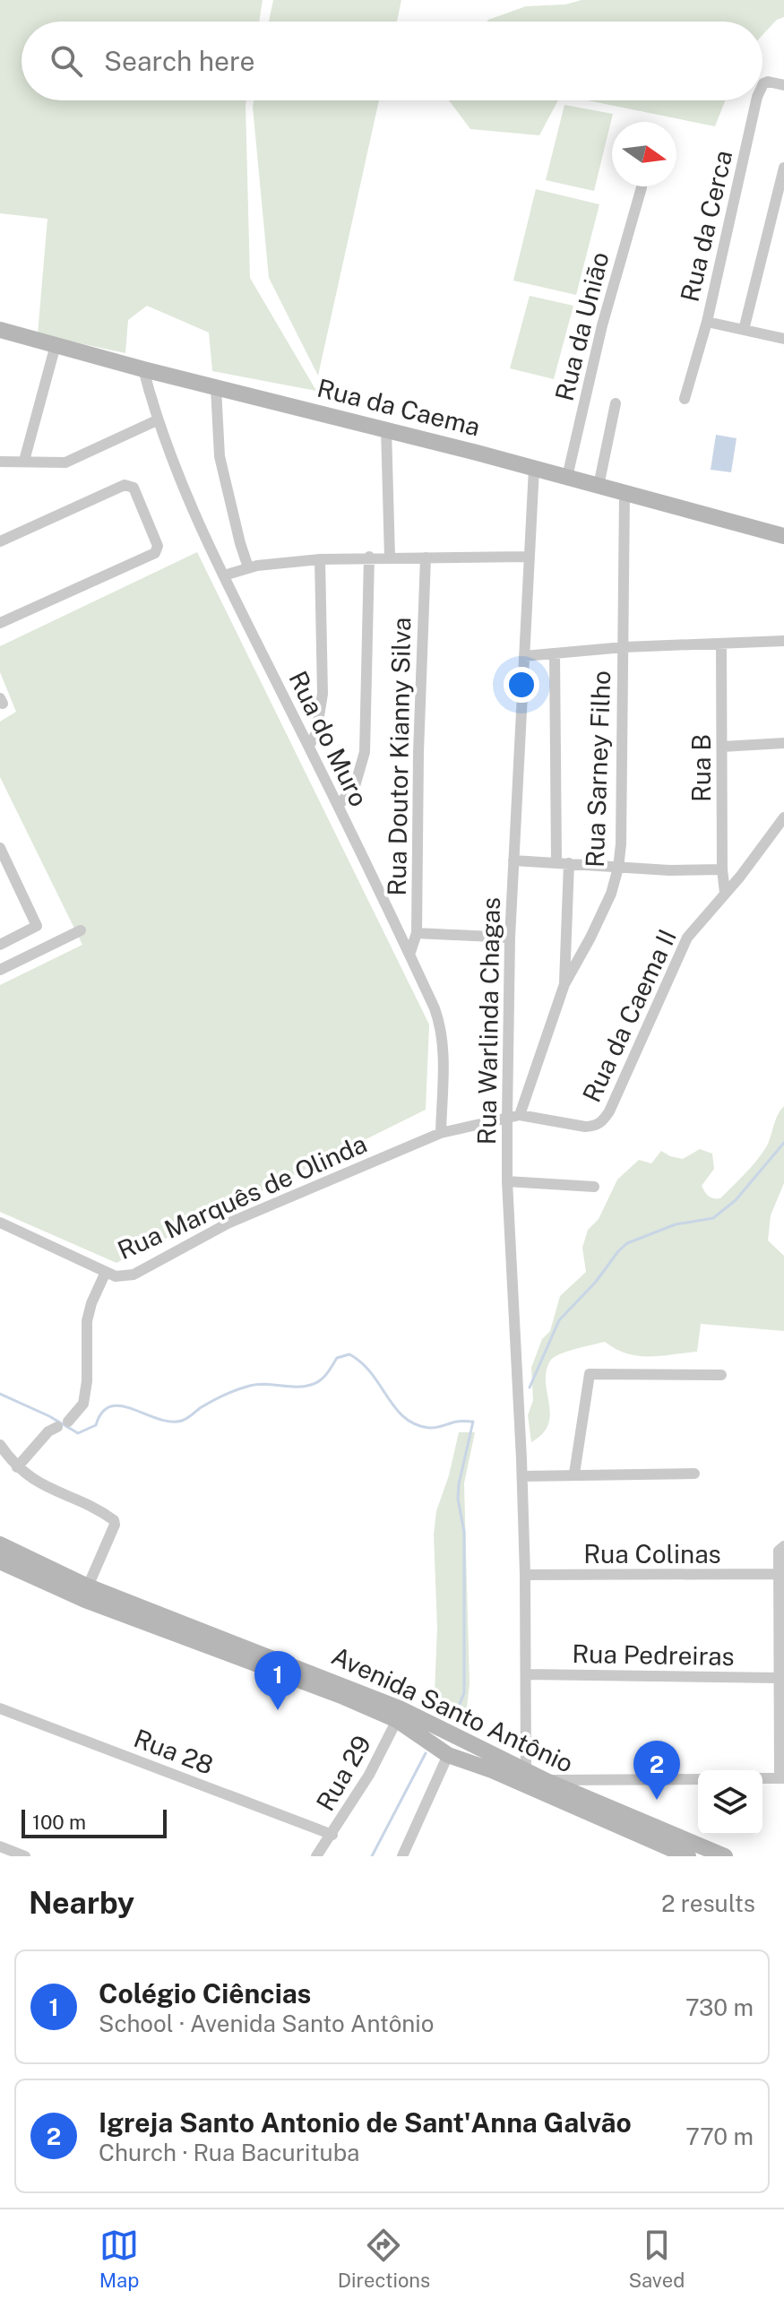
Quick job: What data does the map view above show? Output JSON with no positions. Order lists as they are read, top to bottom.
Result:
{
  "streets": {
    "main road": ["Rua da Caema", "Avenida Santo Antônio"],
    "street": [
      "Rua da Cerca",
      "Rua da União",
      "Rua do Muro",
      "Rua Doutor Kianny Silva",
      "Rua B",
      "Rua Sarney Filho",
      "Rua da Caema II",
      "Rua Warlinda Chagas",
      "Rua Marquês de Olinda",
      "Rua Colinas",
      "Rua Pedreiras",
      "Rua 28",
      "Rua 29"
    ]
  },
  "crossings": [
    ["Rua da União", "Rua da Caema"],
    ["Rua da Caema", "Rua do Muro"],
    ["Rua da Caema", "Rua Sarney Filho"],
    ["Rua da Caema", "Rua Warlinda Chagas"],
    ["Rua do Muro", "Rua Doutor Kianny Silva"],
    ["Rua do Muro", "Rua Marquês de Olinda"],
    ["Rua B", "Rua da Caema II"],
    ["Rua Sarney Filho", "Rua da Caema II"],
    ["Rua da Caema II", "Rua Warlinda Chagas"],
    ["Rua da Caema II", "Rua Marquês de Olinda"],
    ["Rua Warlinda Chagas", "Rua Marquês de Olinda"],
    ["Rua Warlinda Chagas", "Rua Colinas"],
    ["Rua Warlinda Chagas", "Rua Pedreiras"],
    ["Rua Warlinda Chagas", "Avenida Santo Antônio"],
    ["Avenida Santo Antônio", "Rua 29"],
    ["Rua 28", "Rua 29"]
  ],
  "scale_bar": "100 m",
  "north": "right",
  "page": {
    "search": "Search here",
    "pins": ["1", "2"],
    "scale": "100 m",
    "heading": ["Nearby", "2 results"],
    "list": [
      {
        "mark": "1",
        "name": "Colégio Ciências",
        "note": "School · Avenida Santo Antônio",
        "value": "730 m"
      },
      {
        "mark": "2",
        "name": "Igreja Santo Antonio de Sant'Anna Galvão",
        "note": "Church · Rua Bacurituba",
        "value": "770 m"
      }
    ],
    "nav": ["Map", "Directions", "Saved"]
  }
}
